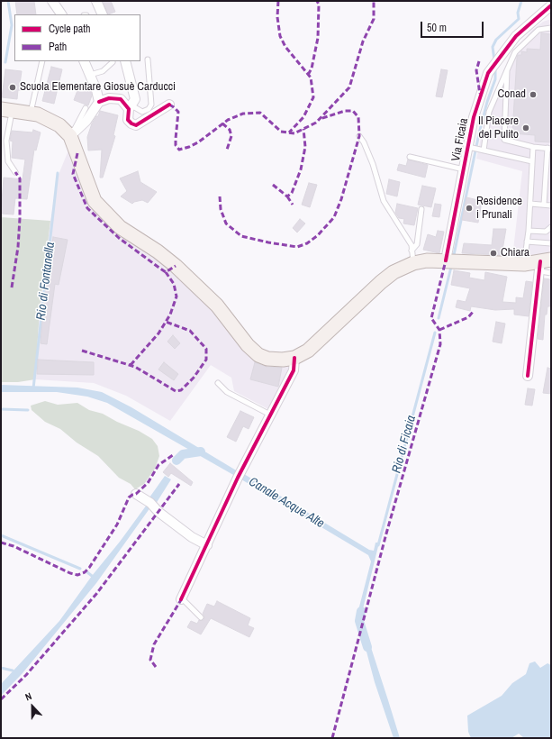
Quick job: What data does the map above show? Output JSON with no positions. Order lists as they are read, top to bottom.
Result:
{
  "streets": {
    "street": ["Via Ficaia"]
  },
  "water": ["Rio di Fontanella", "Rio di Ficaia", "Canale Acque Alte"],
  "places": [
    "Scuola Elementare Giosuè Carducci",
    "Conad",
    "Il Piacere del Pulito",
    "Residence i Prunali",
    "Chiara"
  ],
  "legend": ["Cycle path", "Path"],
  "scale_bar": "50 m",
  "north": "top"
}
